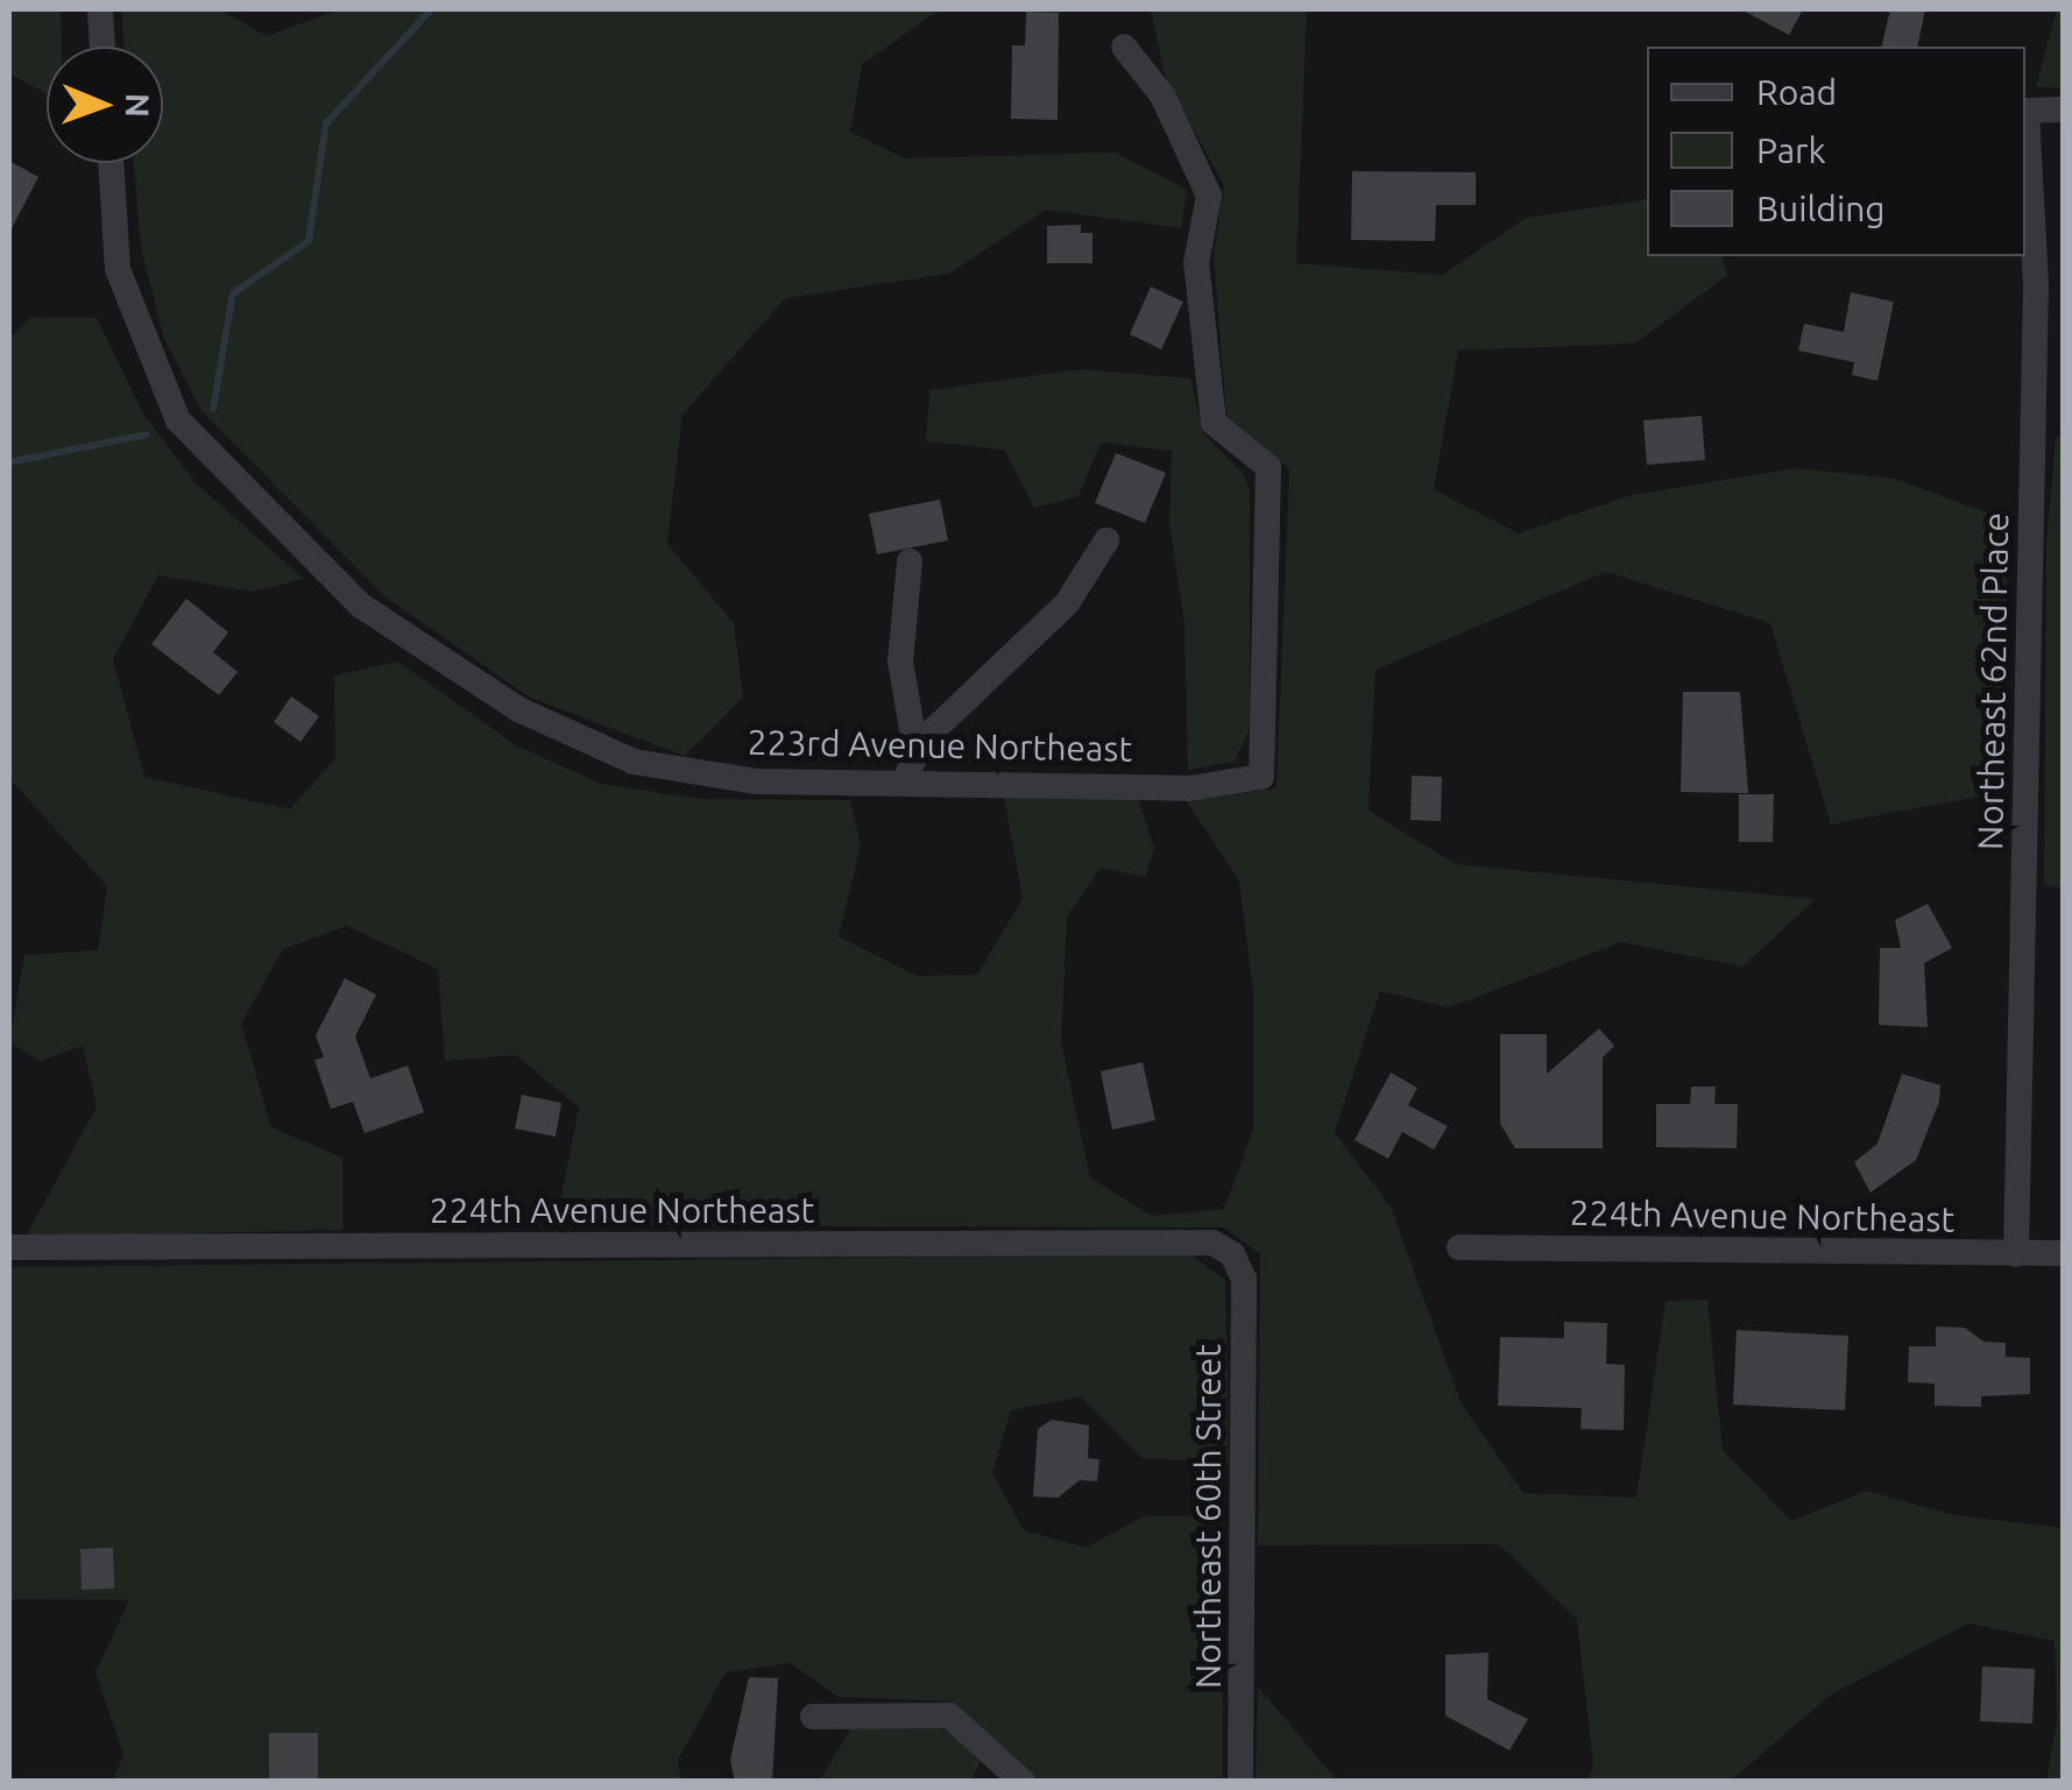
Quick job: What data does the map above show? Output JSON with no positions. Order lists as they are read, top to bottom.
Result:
{
  "streets": {
    "street": [
      "Northeast 62nd Place",
      "223rd Avenue Northeast",
      "224th Avenue Northeast",
      "Northeast 60th Street"
    ]
  },
  "crossings": [
    ["Northeast 62nd Place", "224th Avenue Northeast"],
    ["224th Avenue Northeast", "Northeast 60th Street"]
  ],
  "legend": ["Road", "Park", "Building"],
  "north": "right"
}
